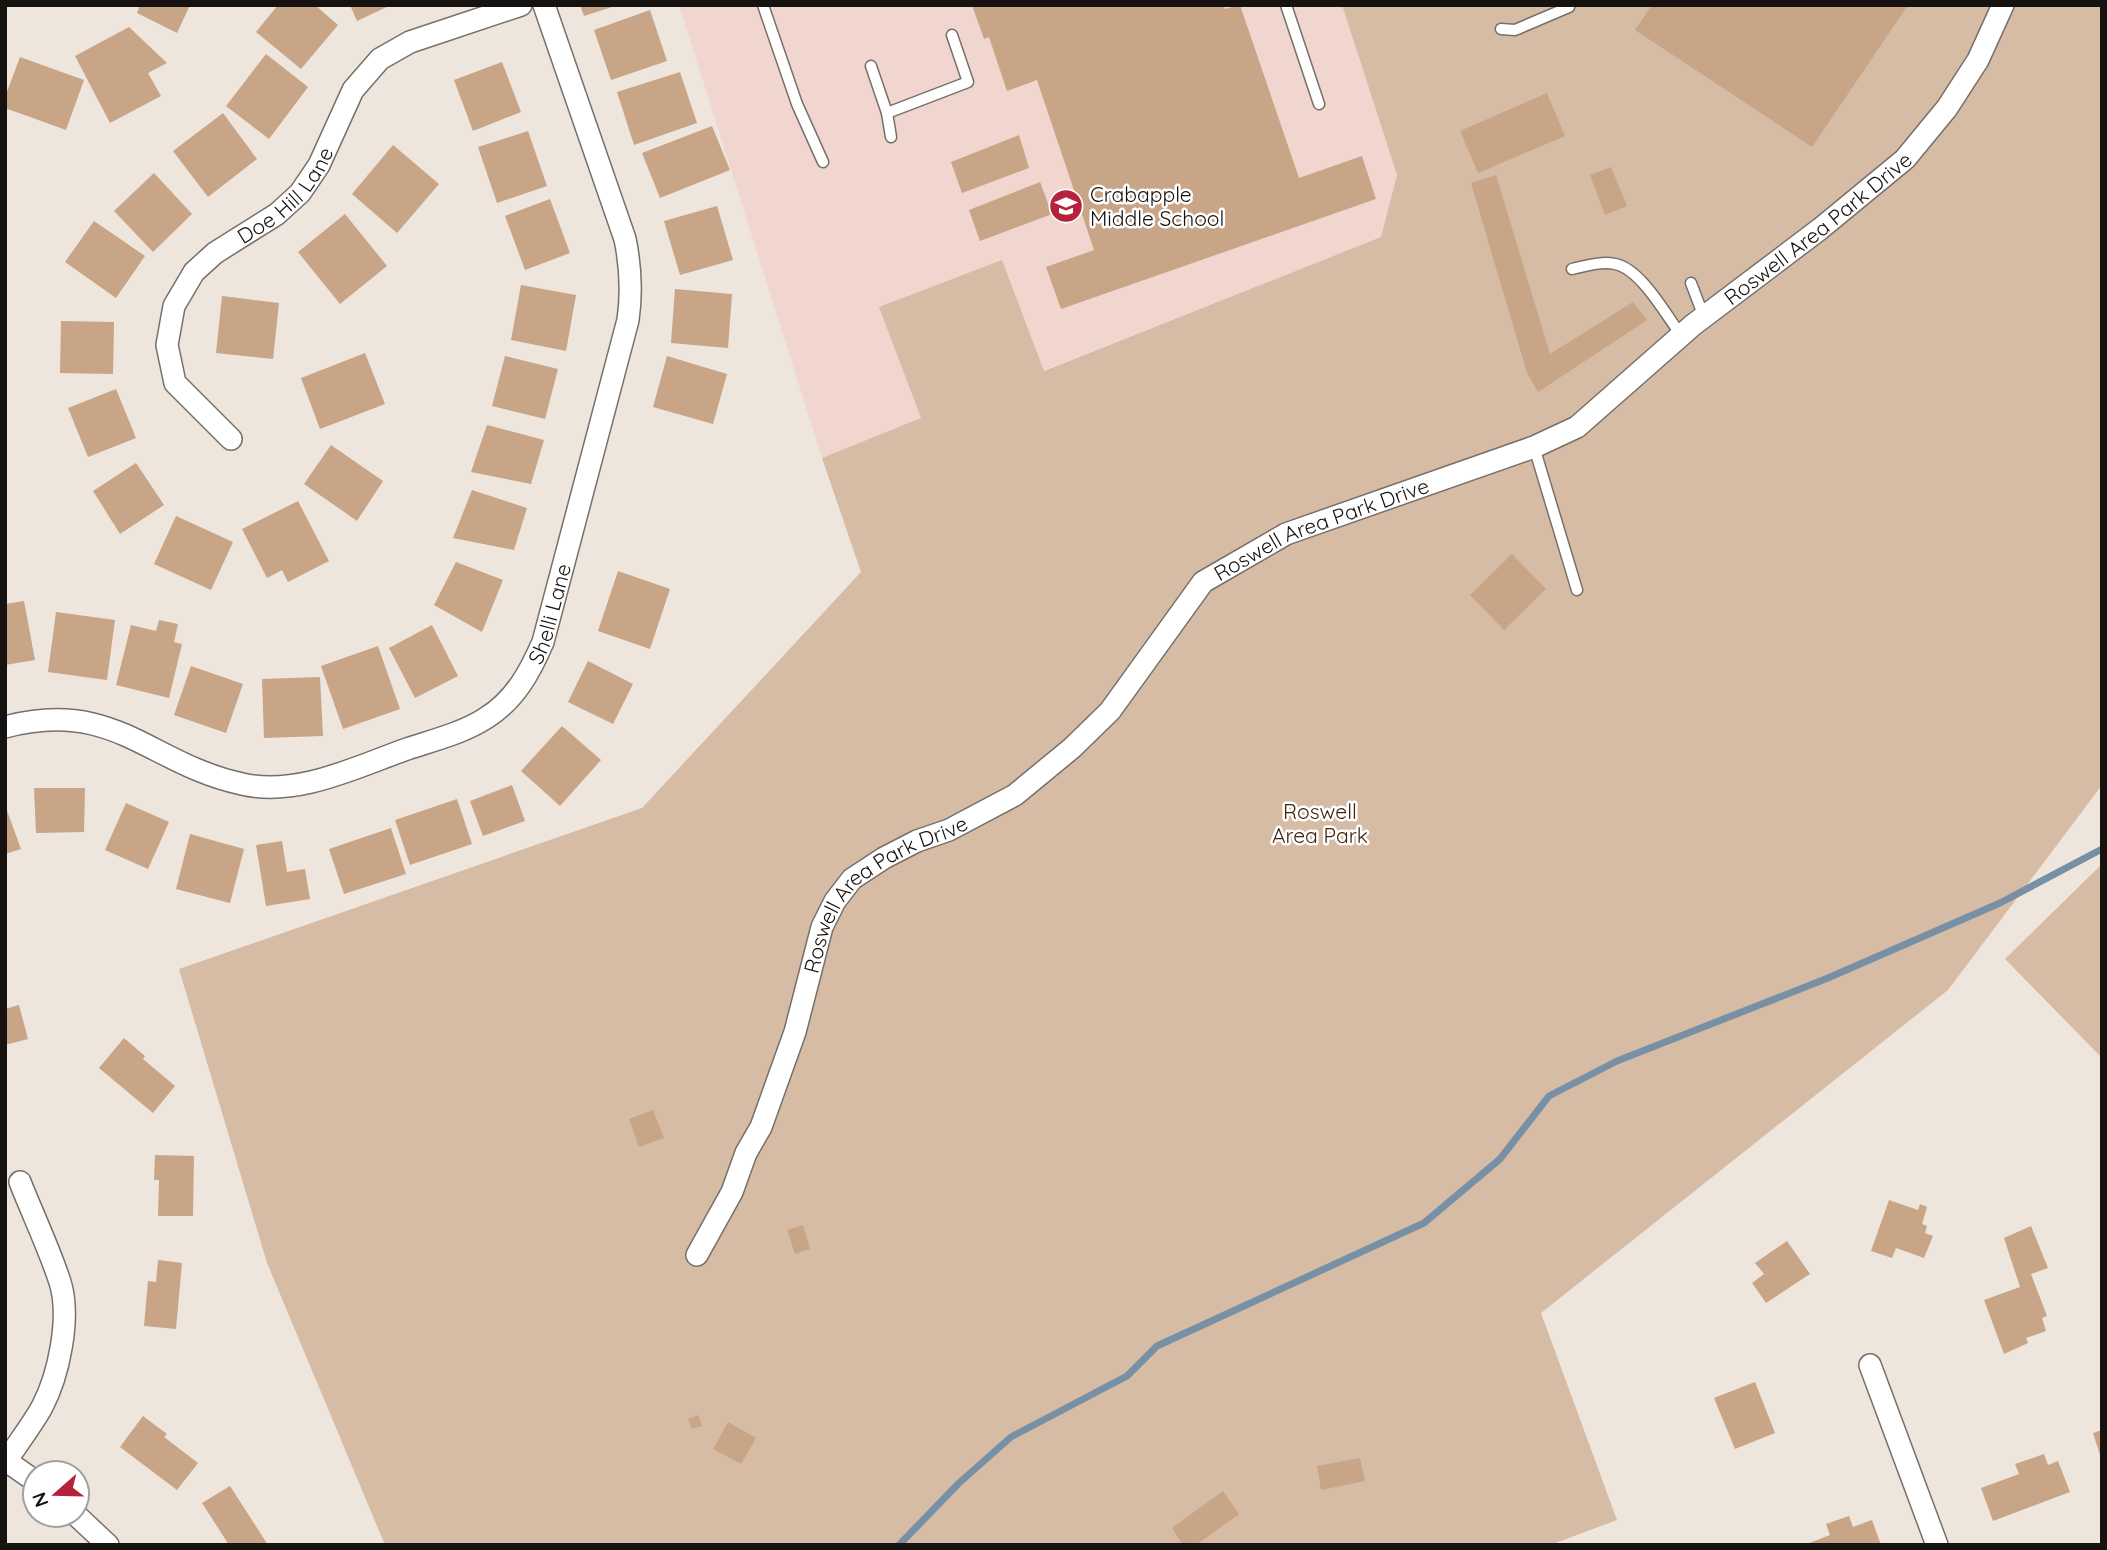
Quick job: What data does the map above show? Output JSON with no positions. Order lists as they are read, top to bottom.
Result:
{
  "streets": {
    "street": ["Doe Hill Lane", "Roswell Area Park Drive", "Shelli Lane"]
  },
  "parks": ["Roswell Area Park"],
  "places": {
    "school or university": ["Crabapple Middle School"]
  },
  "north": "left"
}
